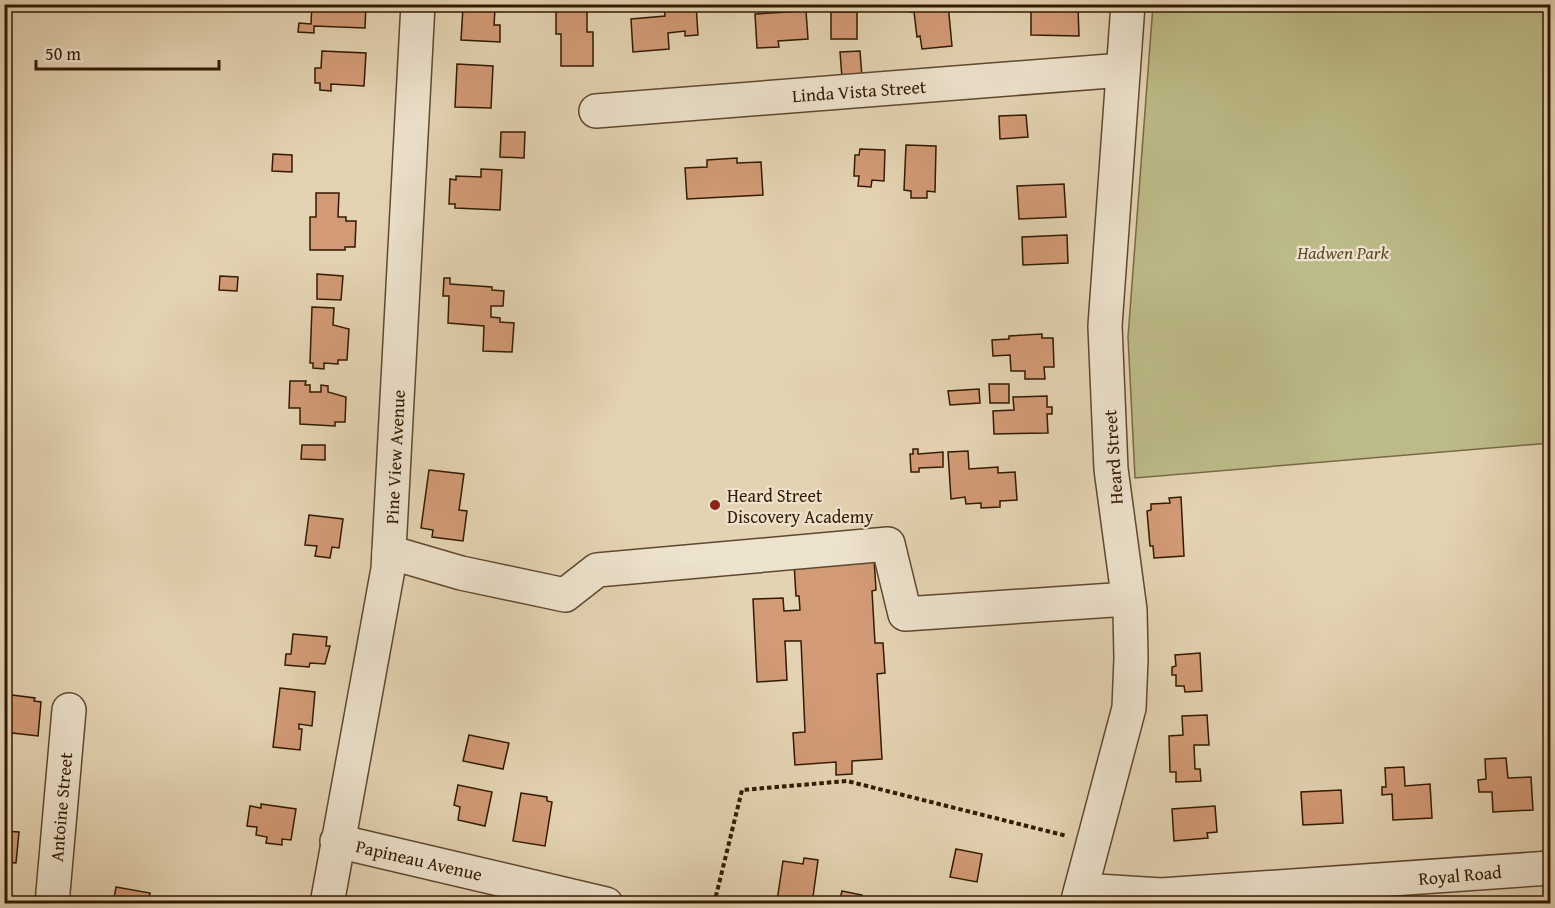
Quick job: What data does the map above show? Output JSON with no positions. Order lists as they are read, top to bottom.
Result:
{
  "streets": {
    "street": [
      "Linda Vista Street",
      "Pine View Avenue",
      "Heard Street",
      "Antoine Street",
      "Papineau Avenue",
      "Royal Road"
    ]
  },
  "crossings": [
    ["Linda Vista Street", "Heard Street"],
    ["Pine View Avenue", "Papineau Avenue"],
    ["Heard Street", "Royal Road"]
  ],
  "parks": ["Hadwen Park"],
  "places": ["Heard Street Discovery Academy"],
  "scale_bar": "50 m"
}
